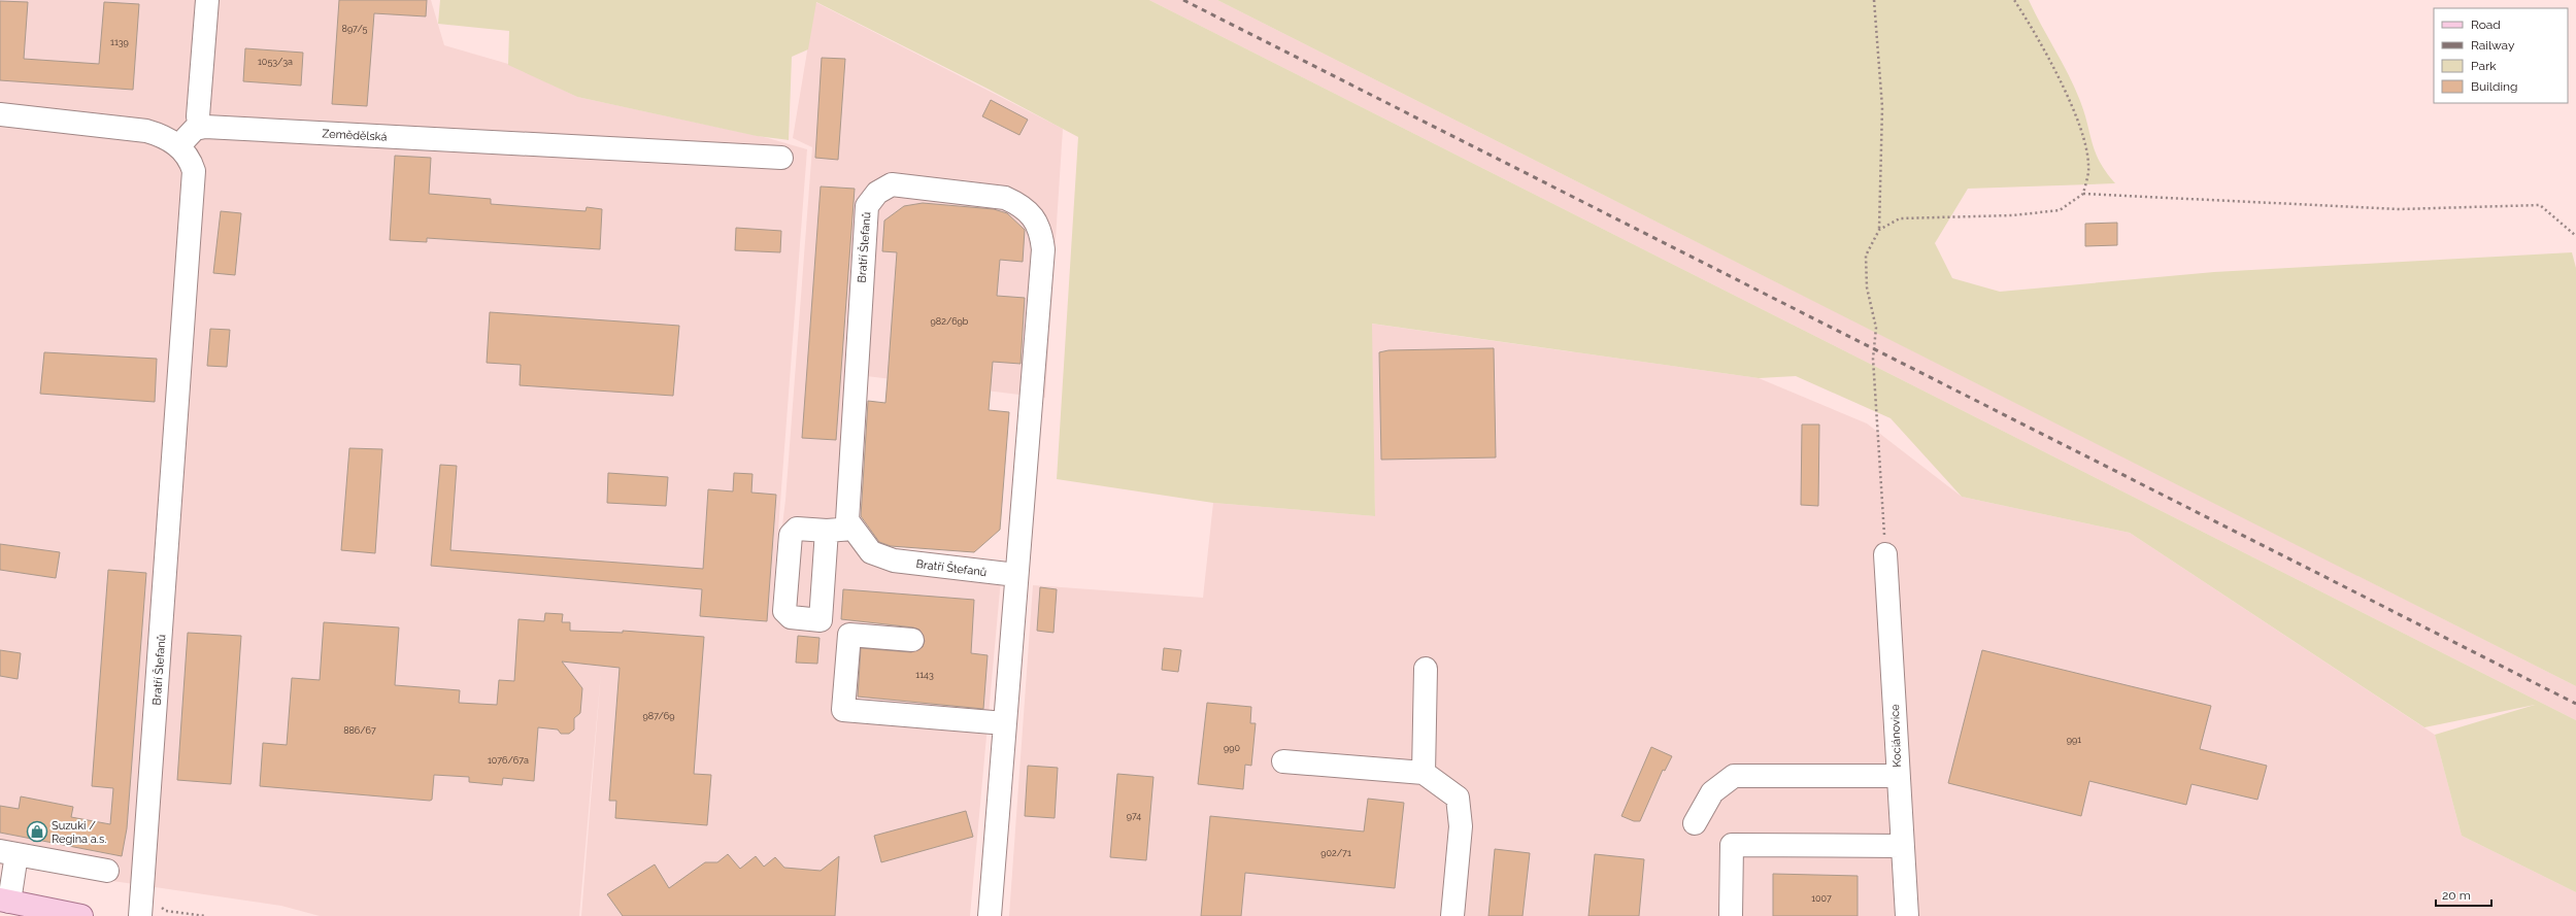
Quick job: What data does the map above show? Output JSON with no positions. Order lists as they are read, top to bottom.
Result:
{
  "streets": {
    "street": ["Zemědělská", "Bratří Štefanů", "Kociánovice"]
  },
  "places": {
    "shop": ["Suzuki / Regina a.s."]
  },
  "house_numbers": [
    "897/5",
    "1139",
    "1053/3a",
    "982/69b",
    "1143",
    "987/69",
    "886/67",
    "991",
    "990",
    "1076/67a",
    "974",
    "902/71",
    "1007"
  ],
  "legend": [
    "Road",
    "Railway",
    "Park",
    "Building"
  ],
  "scale_bar": "20 m"
}
